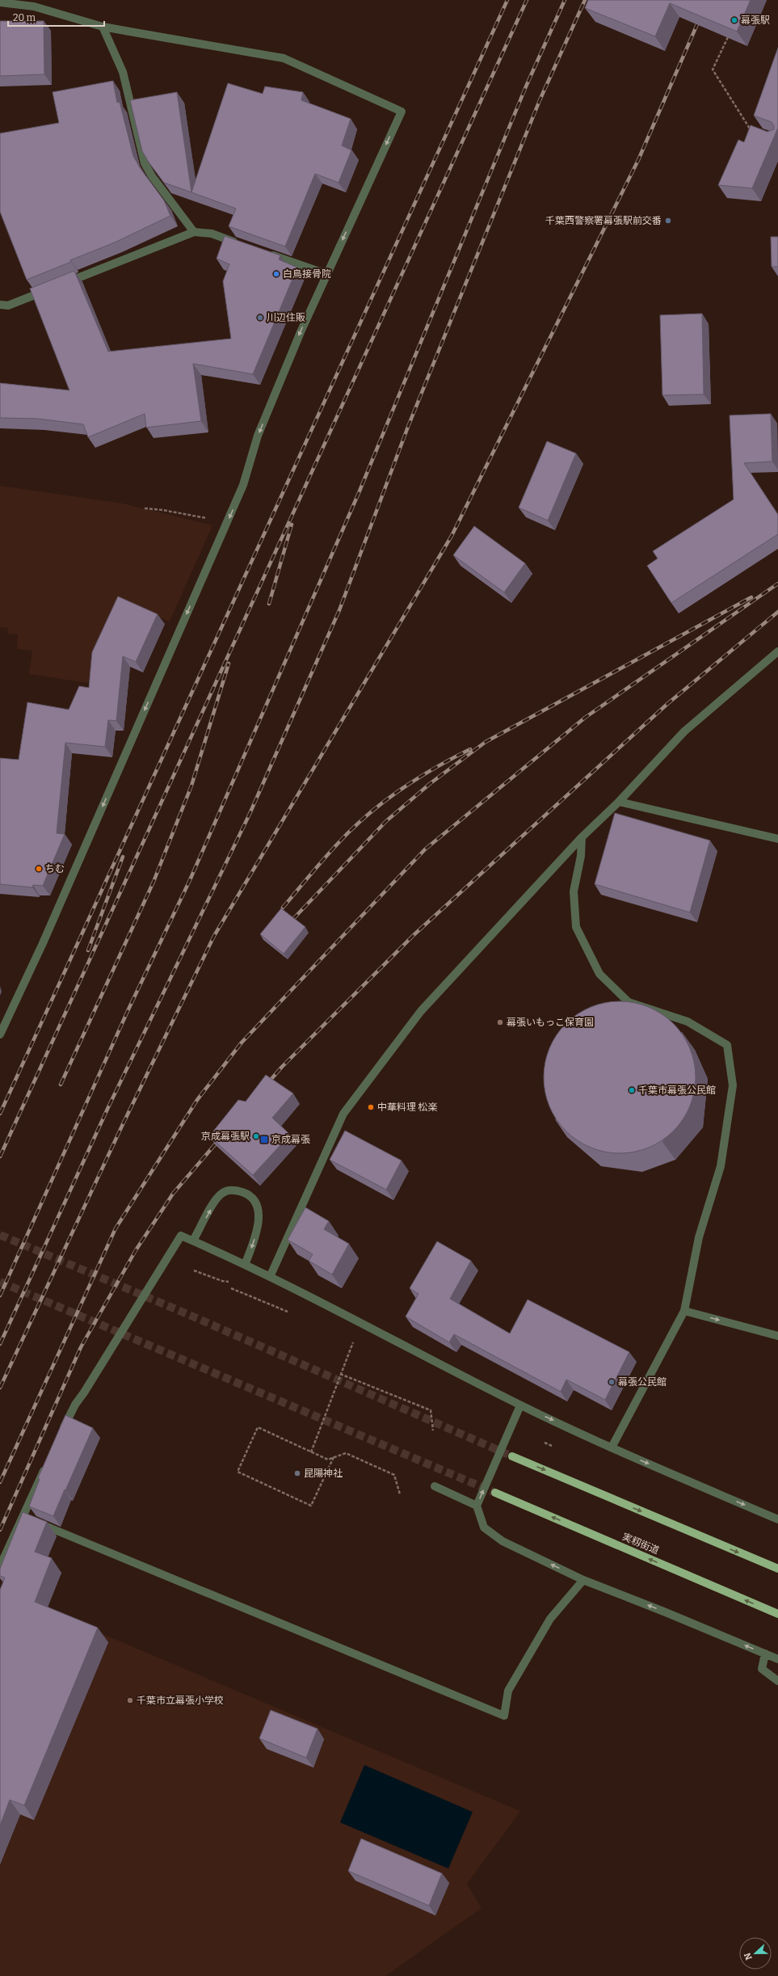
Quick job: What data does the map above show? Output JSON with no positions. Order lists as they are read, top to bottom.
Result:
{
  "streets": {
    "main road": ["実籾街道"]
  },
  "places": {
    "other": [
      "幕張駅",
      "千葉西警察署幕張駅前交番",
      "白鳥接骨院",
      "川辺住販",
      "ちむ",
      "幕張いもっこ保育園",
      "千葉市幕張公民館",
      "中華料理 松楽",
      "京成幕張駅",
      "幕張公民館",
      "昆陽神社",
      "千葉市立幕張小学校"
    ],
    "transit": ["京成幕張"]
  },
  "scale_bar": "20 m",
  "north": "left"
}
